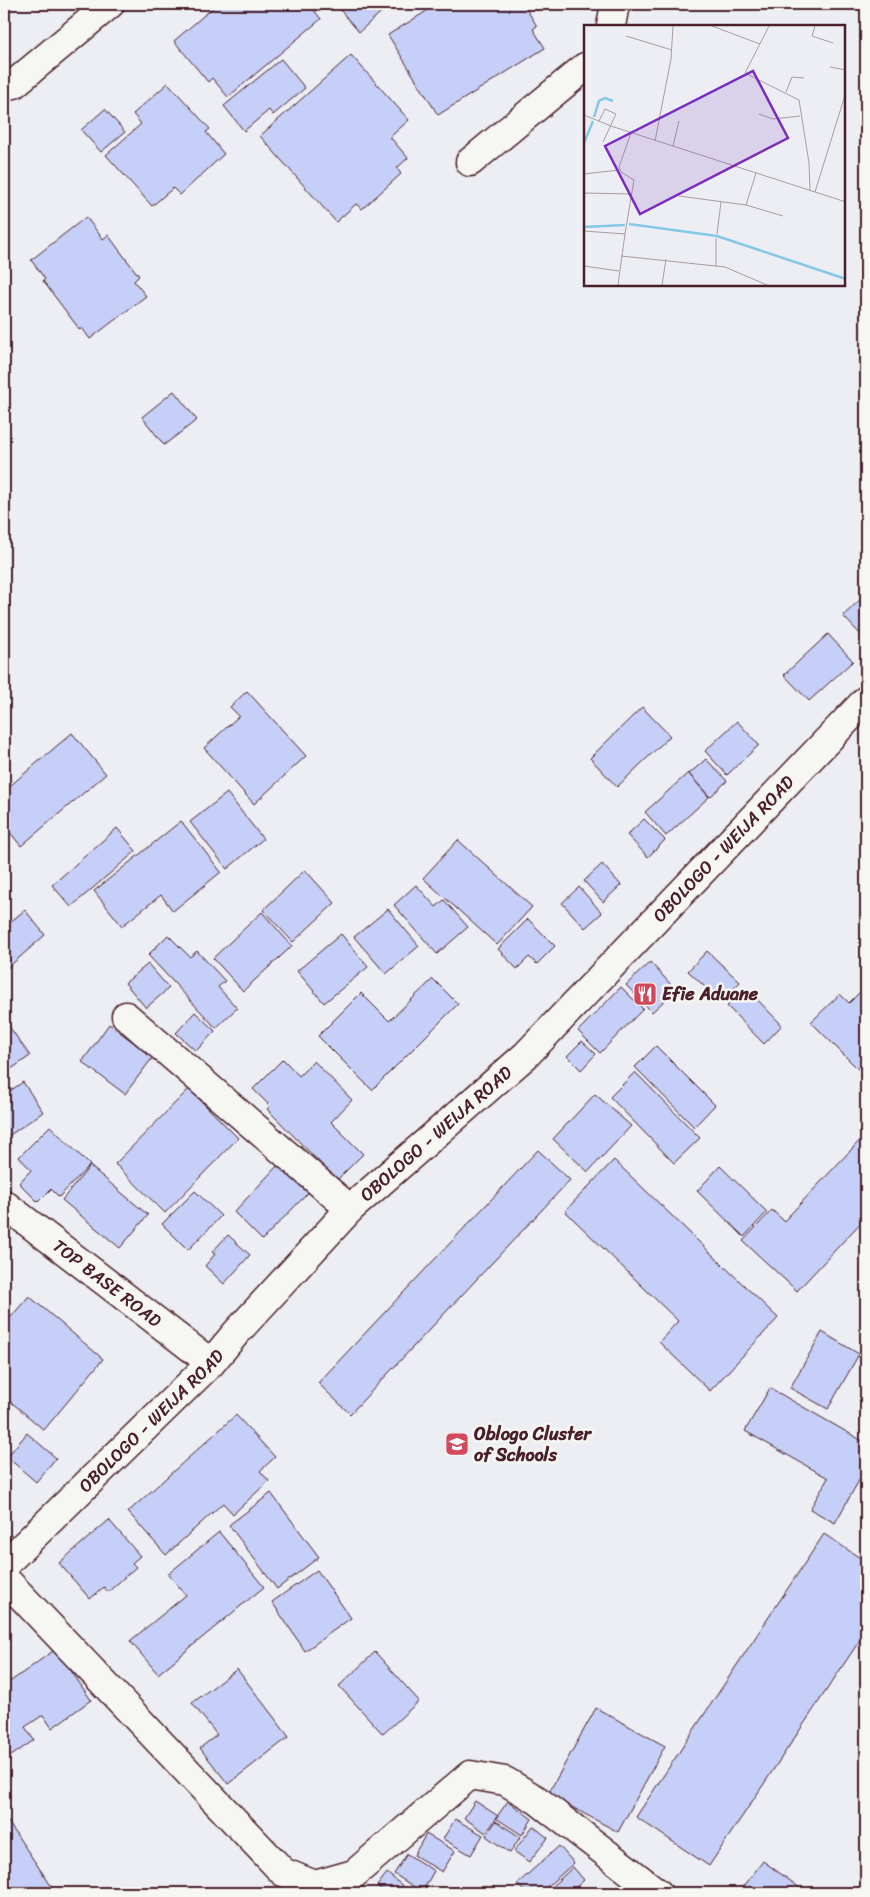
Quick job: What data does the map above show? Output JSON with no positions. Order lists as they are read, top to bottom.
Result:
{
  "streets": {
    "street": ["OBOLOGO - WEIJA ROAD", "TOP BASE ROAD"]
  },
  "crossings": [
    ["OBOLOGO - WEIJA ROAD", "TOP BASE ROAD"]
  ],
  "places": {
    "restaurant": ["Efie Aduane"],
    "school or university": ["Oblogo Cluster of Schools"]
  }
}
